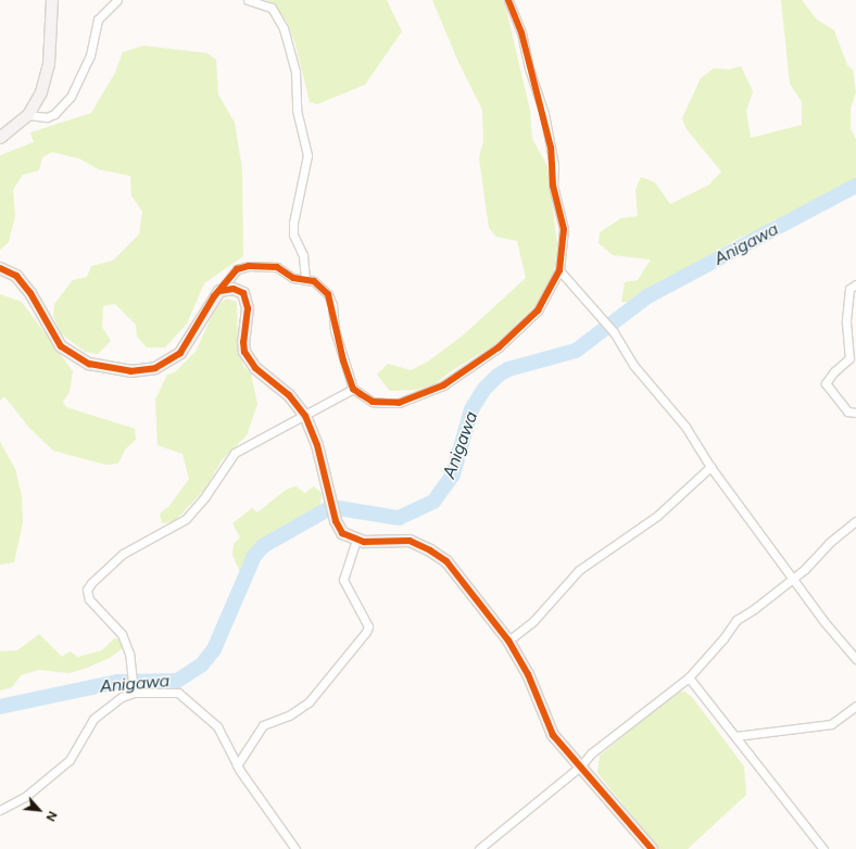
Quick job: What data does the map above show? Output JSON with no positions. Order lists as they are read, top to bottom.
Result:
{
  "water": ["Anigawa"],
  "north": "bottom right"
}
